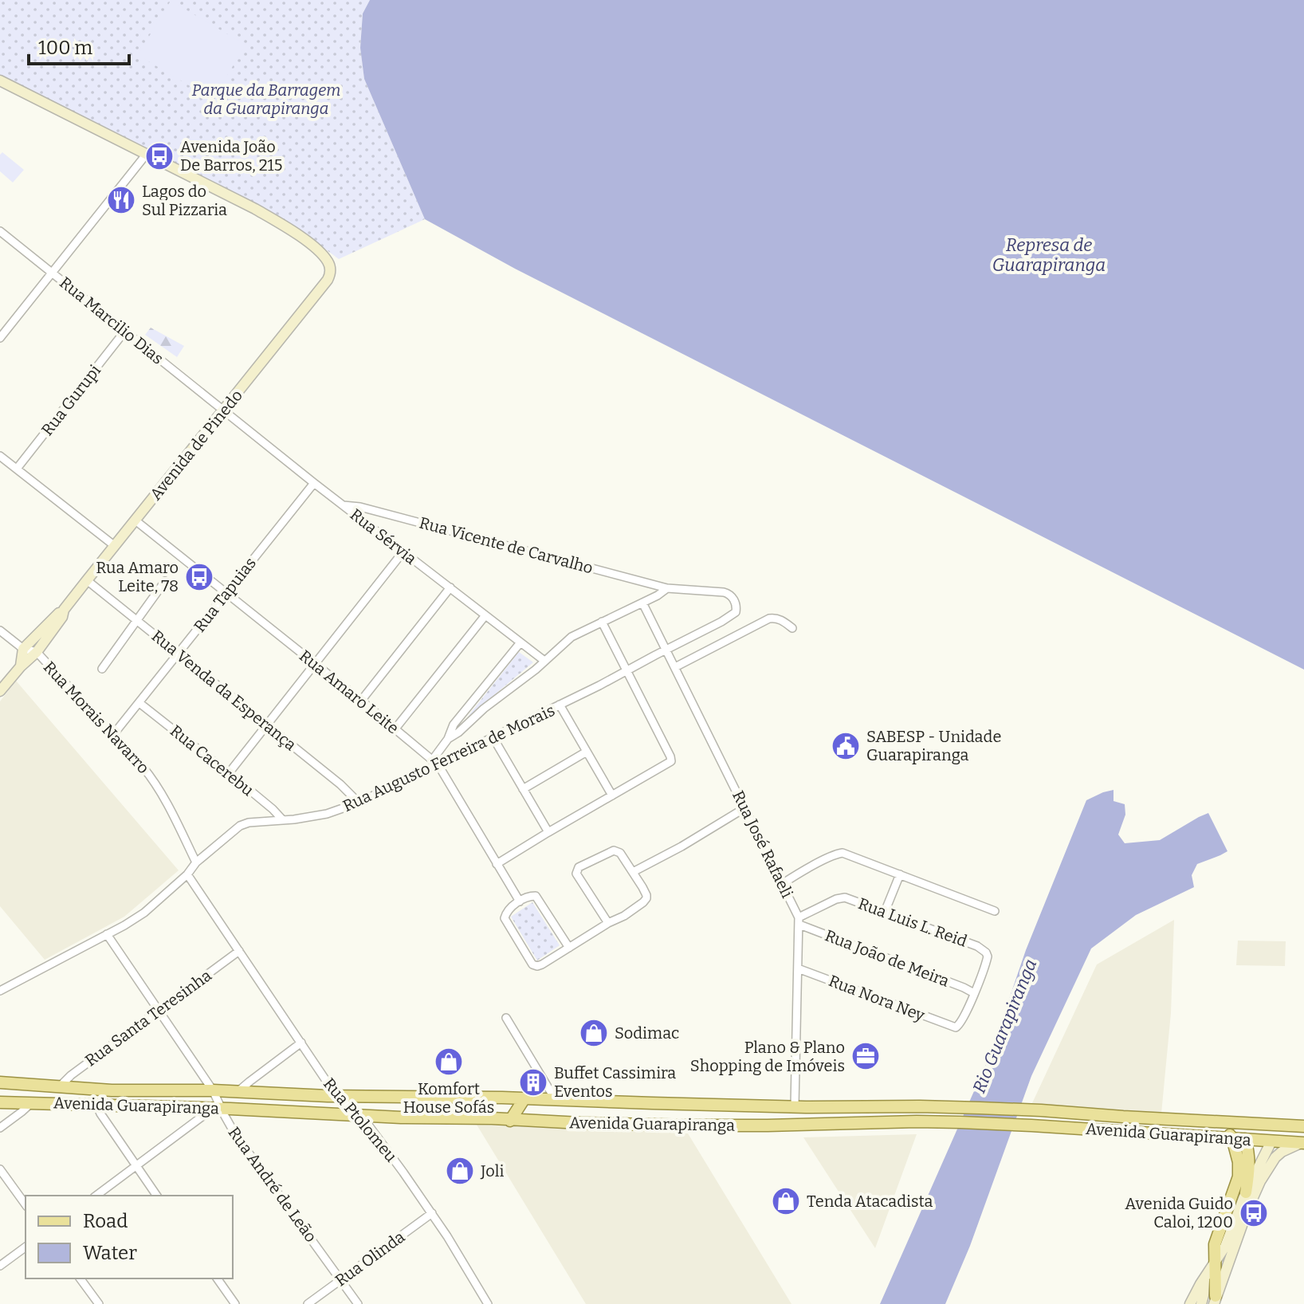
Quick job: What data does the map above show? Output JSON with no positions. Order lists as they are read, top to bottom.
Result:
{
  "streets": {
    "main road": ["Avenida Guarapiranga"],
    "street": [
      "Rua Marcilio Dias",
      "Rua Gurupi",
      "Avenida de Pinedo",
      "Rua Sérvia",
      "Rua Vicente de Carvalho",
      "Rua Tapuias",
      "Rua Venda da Esperança",
      "Rua Amaro Leite",
      "Rua Morais Navarro",
      "Rua Augusto Ferreira de Morais",
      "Rua Cacerebu",
      "Rua José Rafaeli",
      "Rua Luis L. Reid",
      "Rua João de Meira",
      "Rua Nora Ney",
      "Rua Santa Teresinha",
      "Rua Ptolomeu",
      "Rua André de Leão",
      "Rua Olinda"
    ]
  },
  "crossings": [
    ["Rua Marcilio Dias", "Rua Gurupi"],
    ["Rua Marcilio Dias", "Avenida de Pinedo"],
    ["Rua Marcilio Dias", "Rua Sérvia"],
    ["Avenida de Pinedo", "Rua Sérvia"],
    ["Avenida de Pinedo", "Rua Venda da Esperança"],
    ["Avenida de Pinedo", "Rua Amaro Leite"],
    ["Avenida de Pinedo", "Rua Morais Navarro"],
    ["Rua Sérvia", "Rua Vicente de Carvalho"],
    ["Rua Sérvia", "Rua Tapuias"],
    ["Rua Vicente de Carvalho", "Rua Augusto Ferreira de Morais"],
    ["Rua Tapuias", "Rua Venda da Esperança"],
    ["Rua Tapuias", "Rua Amaro Leite"],
    ["Rua Tapuias", "Rua Morais Navarro"],
    ["Rua Tapuias", "Rua Cacerebu"],
    ["Rua Venda da Esperança", "Rua Augusto Ferreira de Morais"],
    ["Rua Amaro Leite", "Rua Augusto Ferreira de Morais"],
    ["Rua Morais Navarro", "Rua Augusto Ferreira de Morais"],
    ["Rua Augusto Ferreira de Morais", "Rua Cacerebu"],
    ["Rua Augusto Ferreira de Morais", "Rua José Rafaeli"],
    ["Rua Augusto Ferreira de Morais", "Rua Ptolomeu"],
    ["Rua Augusto Ferreira de Morais", "Rua André de Leão"],
    ["Rua José Rafaeli", "Rua Luis L. Reid"],
    ["Rua José Rafaeli", "Rua João de Meira"],
    ["Rua José Rafaeli", "Rua Nora Ney"],
    ["Rua José Rafaeli", "Avenida Guarapiranga"],
    ["Rua Luis L. Reid", "Rua João de Meira"],
    ["Rua Luis L. Reid", "Rua Nora Ney"],
    ["Rua João de Meira", "Rua Nora Ney"],
    ["Rua Santa Teresinha", "Avenida Guarapiranga"],
    ["Rua Santa Teresinha", "Rua Ptolomeu"],
    ["Rua Santa Teresinha", "Rua André de Leão"],
    ["Avenida Guarapiranga", "Rua Ptolomeu"],
    ["Avenida Guarapiranga", "Rua André de Leão"],
    ["Rua Ptolomeu", "Rua Olinda"],
    ["Rua André de Leão", "Rua Olinda"]
  ],
  "water": ["Represa de Guarapiranga", "Rio Guarapiranga"],
  "parks": ["Parque da Barragem da Guarapiranga"],
  "places": {
    "bus stop": ["Avenida João De Barros, 215", "Rua Amaro Leite, 78", "Avenida Guido Caloi, 1200"],
    "restaurant": ["Lagos do Sul Pizzaria"],
    "public building": ["SABESP - Unidade Guarapiranga"],
    "shop": [
      "Sodimac",
      "Komfort House Sofás",
      "Joli",
      "Tenda Atacadista"
    ],
    "office": ["Plano & Plano Shopping de Imóveis"],
    "building": ["Buffet Cassimira Eventos"]
  },
  "legend": ["Road", "Water"],
  "scale_bar": "100 m"
}
